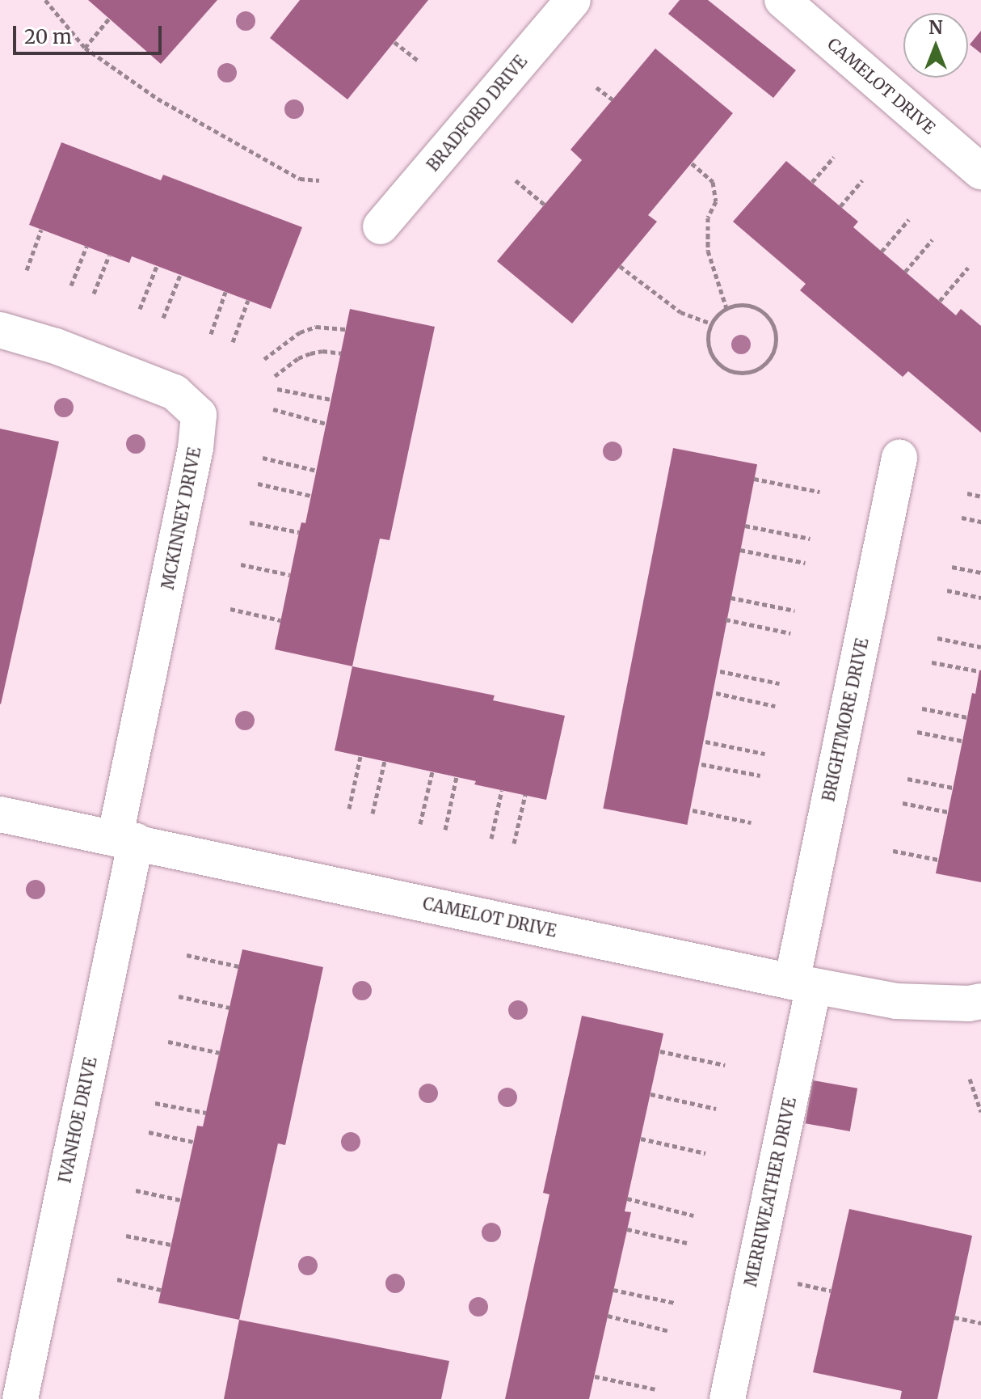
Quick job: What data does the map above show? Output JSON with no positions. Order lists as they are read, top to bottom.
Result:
{
  "streets": {
    "street": [
      "CAMELOT DRIVE",
      "BRADFORD DRIVE",
      "MCKINNEY DRIVE",
      "BRIGHTMORE DRIVE",
      "IVANHOE DRIVE",
      "MERRIWEATHER DRIVE"
    ]
  },
  "crossings": [
    ["CAMELOT DRIVE", "MCKINNEY DRIVE"],
    ["CAMELOT DRIVE", "BRIGHTMORE DRIVE"],
    ["CAMELOT DRIVE", "IVANHOE DRIVE"],
    ["CAMELOT DRIVE", "MERRIWEATHER DRIVE"],
    ["MCKINNEY DRIVE", "IVANHOE DRIVE"],
    ["BRIGHTMORE DRIVE", "MERRIWEATHER DRIVE"]
  ],
  "scale_bar": "20 m",
  "north": "top"
}
